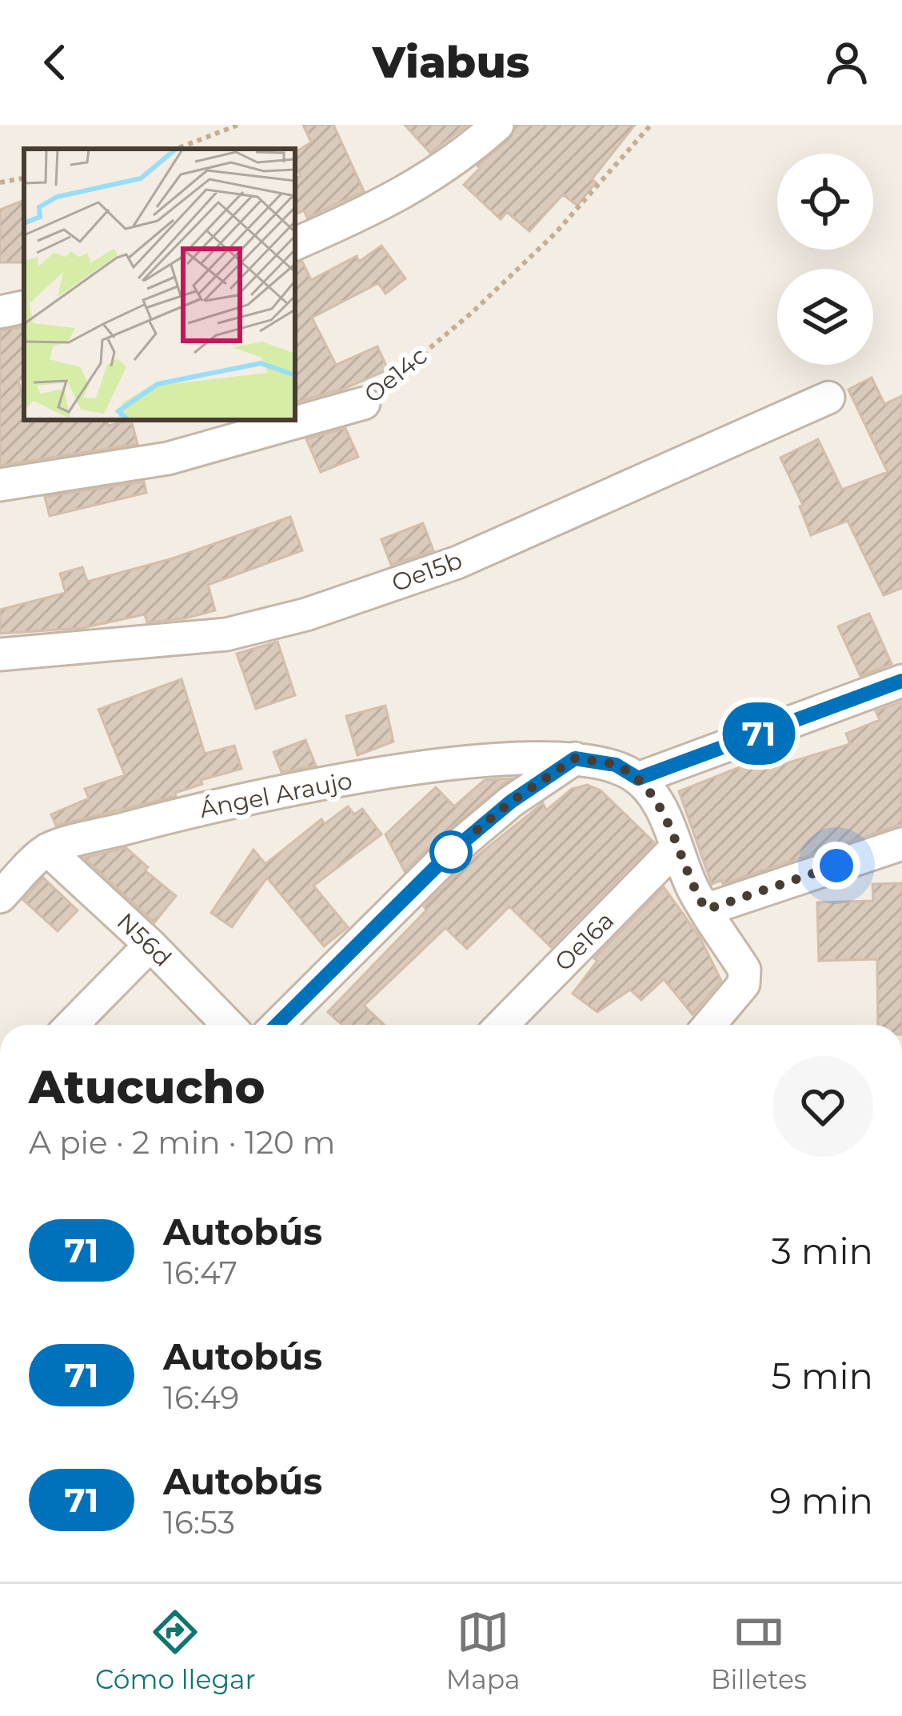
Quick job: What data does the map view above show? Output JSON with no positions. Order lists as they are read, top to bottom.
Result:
{
  "streets": {
    "street": [
      "Oe14c",
      "Oe15b",
      "Ángel Araujo",
      "N56d",
      "Oe16a"
    ]
  },
  "crossings": [
    ["Ángel Araujo", "N56d"]
  ],
  "lines": ["bus line 71"],
  "page": {
    "header": "Viabus",
    "on_map": "71",
    "heading": ["Atucucho", "A pie · 2 min · 120 m"],
    "list": [
      {
        "mark": "71",
        "name": "Autobús",
        "note": "16:47",
        "value": "3 min"
      },
      {
        "mark": "71",
        "name": "Autobús",
        "note": "16:49",
        "value": "5 min"
      },
      {
        "mark": "71",
        "name": "Autobús",
        "note": "16:53",
        "value": "9 min"
      }
    ],
    "tabs": ["Cómo llegar", "Mapa", "Billetes"]
  }
}
